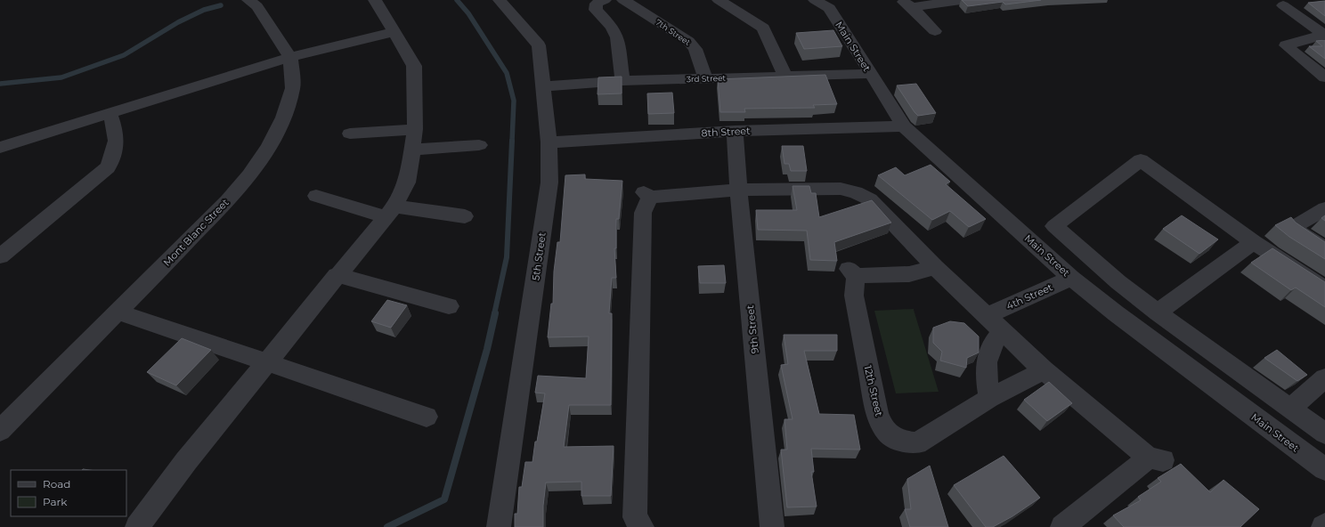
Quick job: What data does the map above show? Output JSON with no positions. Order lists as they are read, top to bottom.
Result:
{
  "streets": {
    "street": [
      "7th Street",
      "Main Street",
      "3rd Street",
      "8th Street",
      "Mont Blanc Street",
      "5th Street",
      "4th Street",
      "9th Street",
      "12th Street"
    ]
  },
  "crossings": [
    ["7th Street", "3rd Street"],
    ["Main Street", "3rd Street"],
    ["Main Street", "8th Street"],
    ["Main Street", "4th Street"],
    ["3rd Street", "5th Street"],
    ["8th Street", "5th Street"],
    ["8th Street", "9th Street"]
  ],
  "legend": ["Road", "Park"]
}
